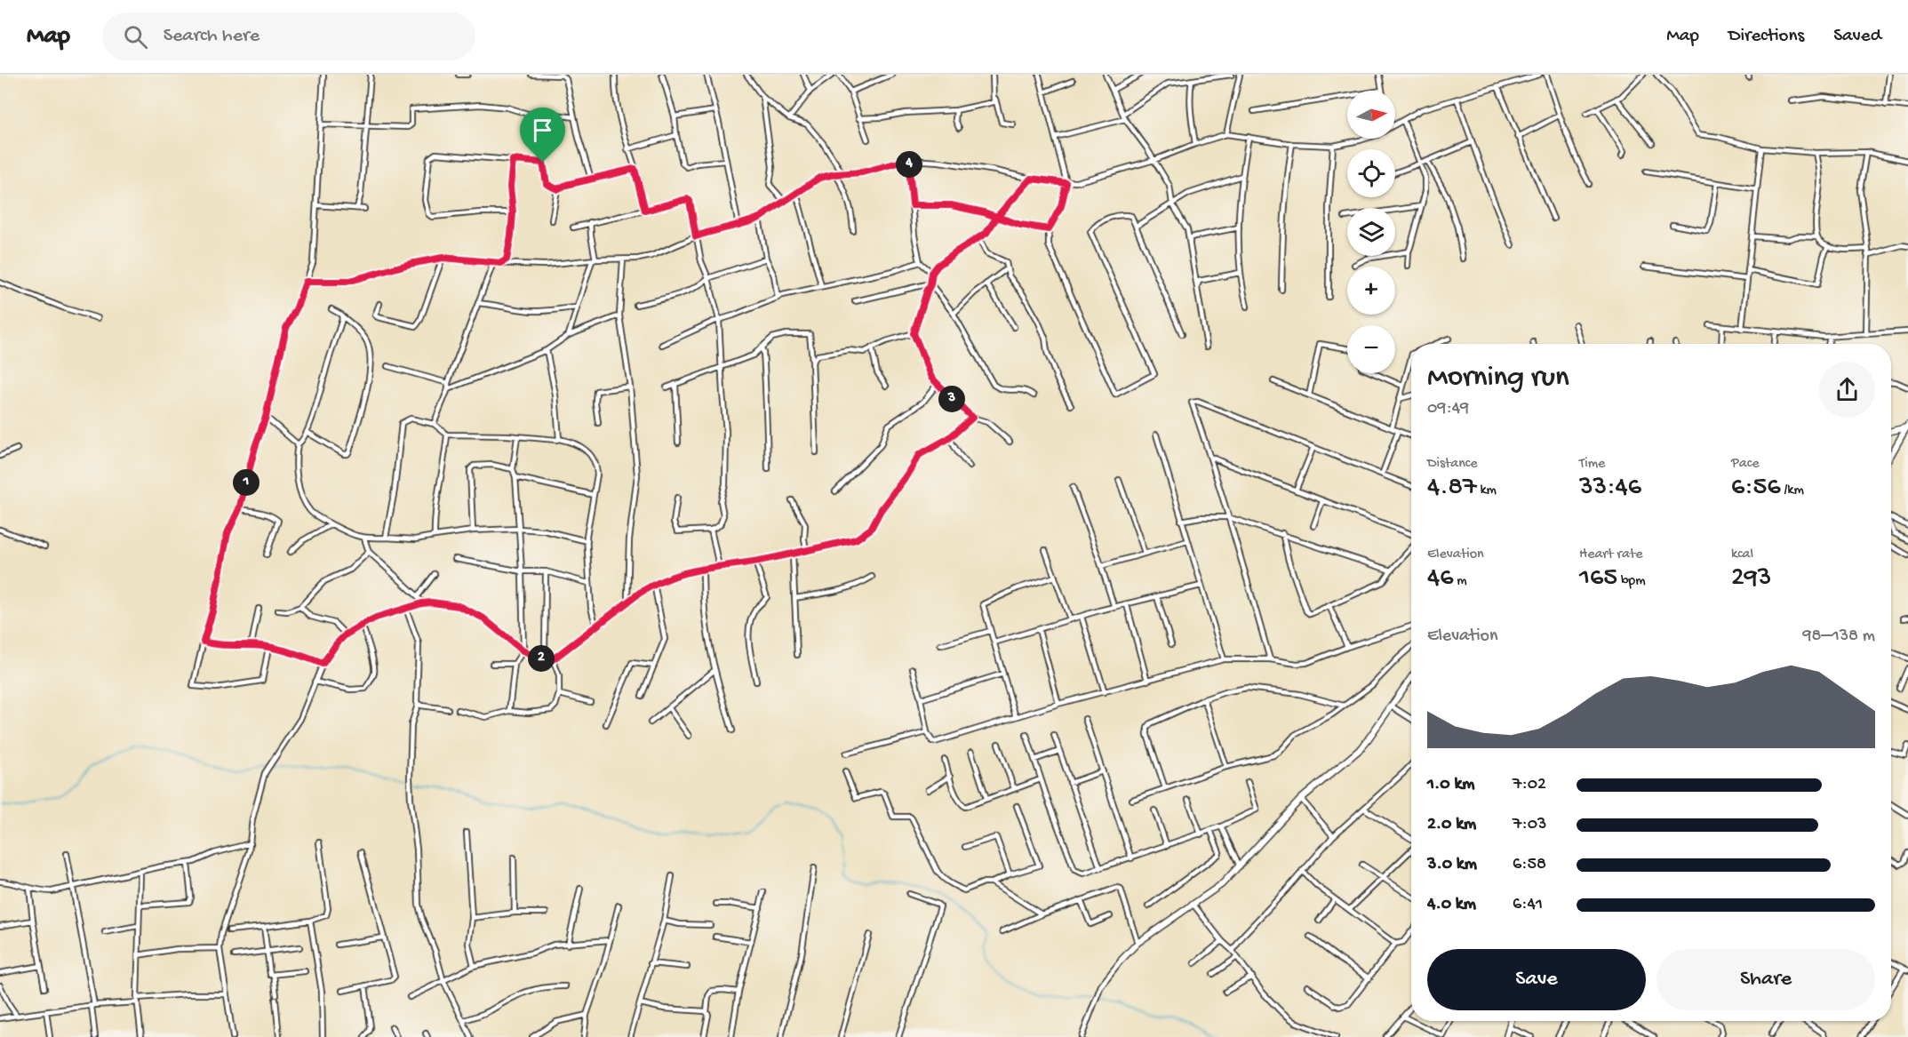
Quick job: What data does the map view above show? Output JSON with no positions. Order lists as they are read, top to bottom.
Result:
{
  "north": "right",
  "page": {
    "header": "Map",
    "search": "Search here",
    "nav": ["Map", "Directions", "Saved"],
    "map_buttons": ["+", "−"],
    "pins": [
      "4",
      "3",
      "1",
      "2"
    ],
    "heading": ["Morning run", "09:49"],
    "stats": [
      ["Distance", "4.87 km"],
      ["Time", "33:46"],
      ["Pace", "6:56 /km"],
      ["Elevation", "46 m"],
      ["Heart rate", "165 bpm"],
      ["kcal", "293"]
    ],
    "chart": ["Elevation", "98–138 m"],
    "list": [
      {
        "name": "1.0 km",
        "note": "7:02"
      },
      {
        "name": "2.0 km",
        "note": "7:03"
      },
      {
        "name": "3.0 km",
        "note": "6:58"
      },
      {
        "name": "4.0 km",
        "note": "6:41"
      }
    ],
    "buttons": ["Save", "Share"]
  }
}
